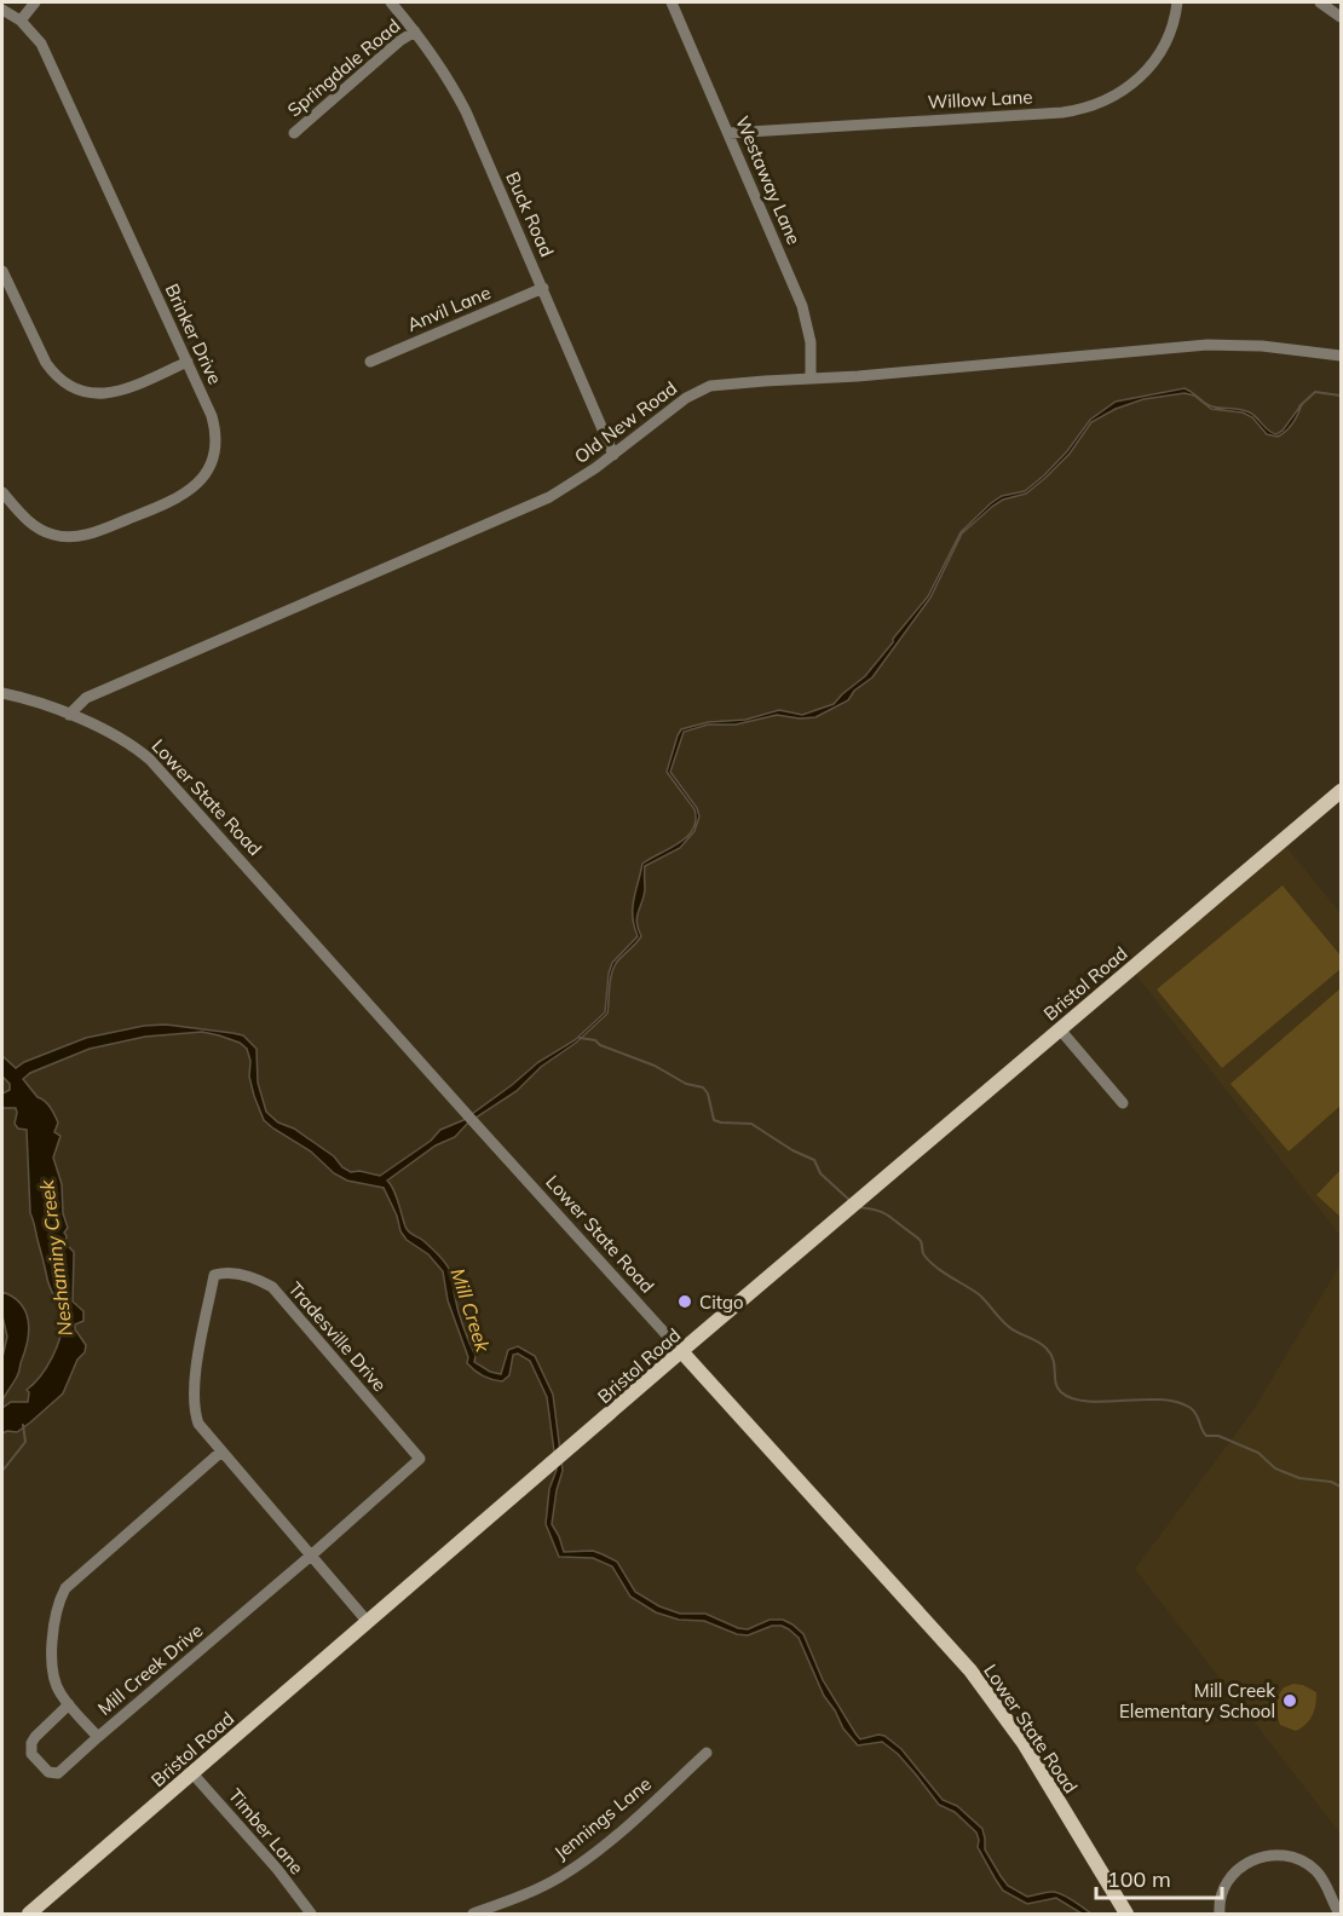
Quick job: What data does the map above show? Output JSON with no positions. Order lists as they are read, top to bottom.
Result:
{
  "streets": {
    "main road": ["Lower State Road", "Bristol Road"],
    "street": [
      "Springdale Road",
      "Willow Lane",
      "Westaway Lane",
      "Buck Road",
      "Anvil Lane",
      "Brinker Drive",
      "Old New Road",
      "Tradesville Drive",
      "Mill Creek Drive",
      "Jennings Lane",
      "Timber Lane"
    ]
  },
  "crossings": [
    ["Springdale Road", "Buck Road"],
    ["Willow Lane", "Westaway Lane"],
    ["Westaway Lane", "Old New Road"],
    ["Buck Road", "Anvil Lane"],
    ["Buck Road", "Old New Road"],
    ["Old New Road", "Lower State Road"],
    ["Lower State Road", "Bristol Road"],
    ["Bristol Road", "Tradesville Drive"],
    ["Bristol Road", "Timber Lane"],
    ["Tradesville Drive", "Mill Creek Drive"]
  ],
  "water": ["Neshaminy Creek", "Mill Creek"],
  "places": ["Citgo", "Mill Creek Elementary School"],
  "scale_bar": "100 m"
}
